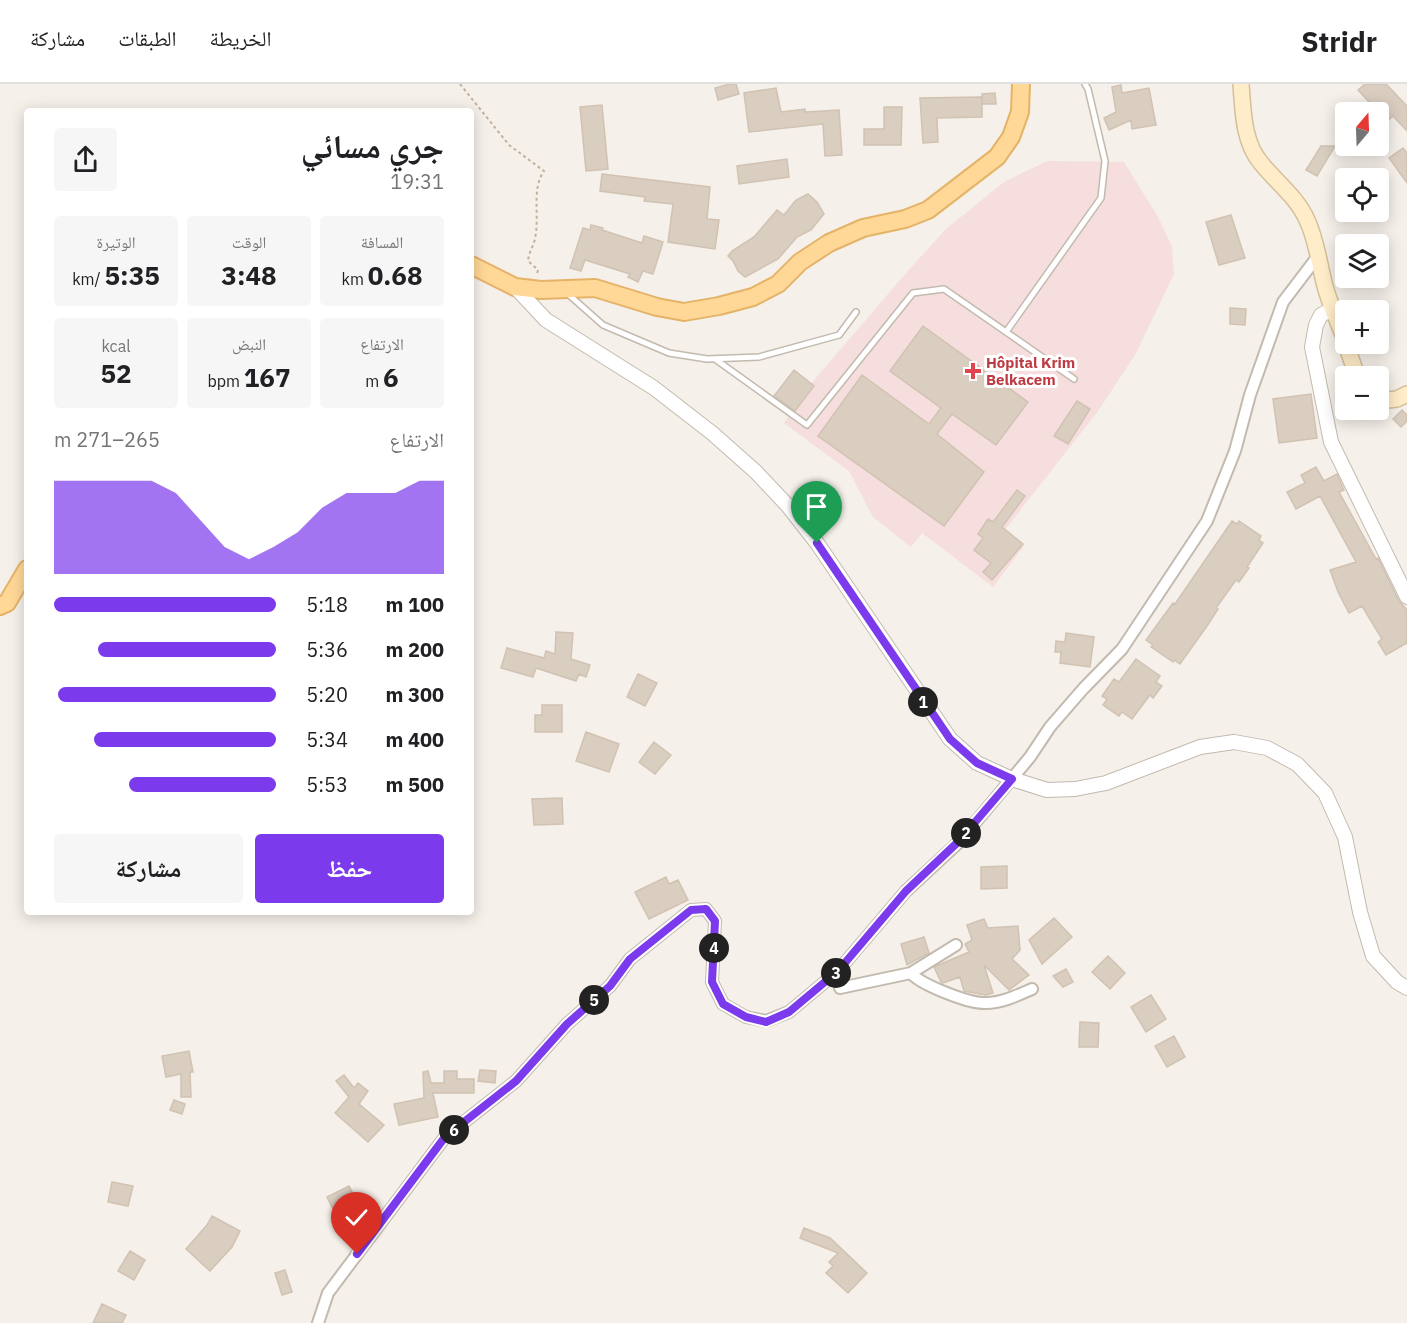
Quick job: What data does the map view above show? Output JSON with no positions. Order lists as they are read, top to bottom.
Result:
{
  "places": {
    "health": ["Hôpital Krim Belkacem"]
  },
  "north": "top",
  "page": {
    "header": "Stridr",
    "nav": ["الخريطة", "الطبقات", "مشاركة"],
    "map_buttons": ["+", "−"],
    "heading": ["جري مسائي", "19:31"],
    "stats": [
      ["المسافة", "0.68 km"],
      ["الوقت", "3:48"],
      ["الوتيرة", "5:35 /km"],
      ["الارتفاع", "6 m"],
      ["النبض", "167 bpm"],
      ["kcal", "52"]
    ],
    "chart": ["الارتفاع", "265–271 m"],
    "list": [
      {
        "name": "100 m",
        "note": "5:18"
      },
      {
        "name": "200 m",
        "note": "5:36"
      },
      {
        "name": "300 m",
        "note": "5:20"
      },
      {
        "name": "400 m",
        "note": "5:34"
      },
      {
        "name": "500 m",
        "note": "5:53"
      }
    ],
    "pins": [
      "1",
      "2",
      "4",
      "3",
      "5",
      "6"
    ],
    "buttons": ["حفظ", "مشاركة"]
  }
}
